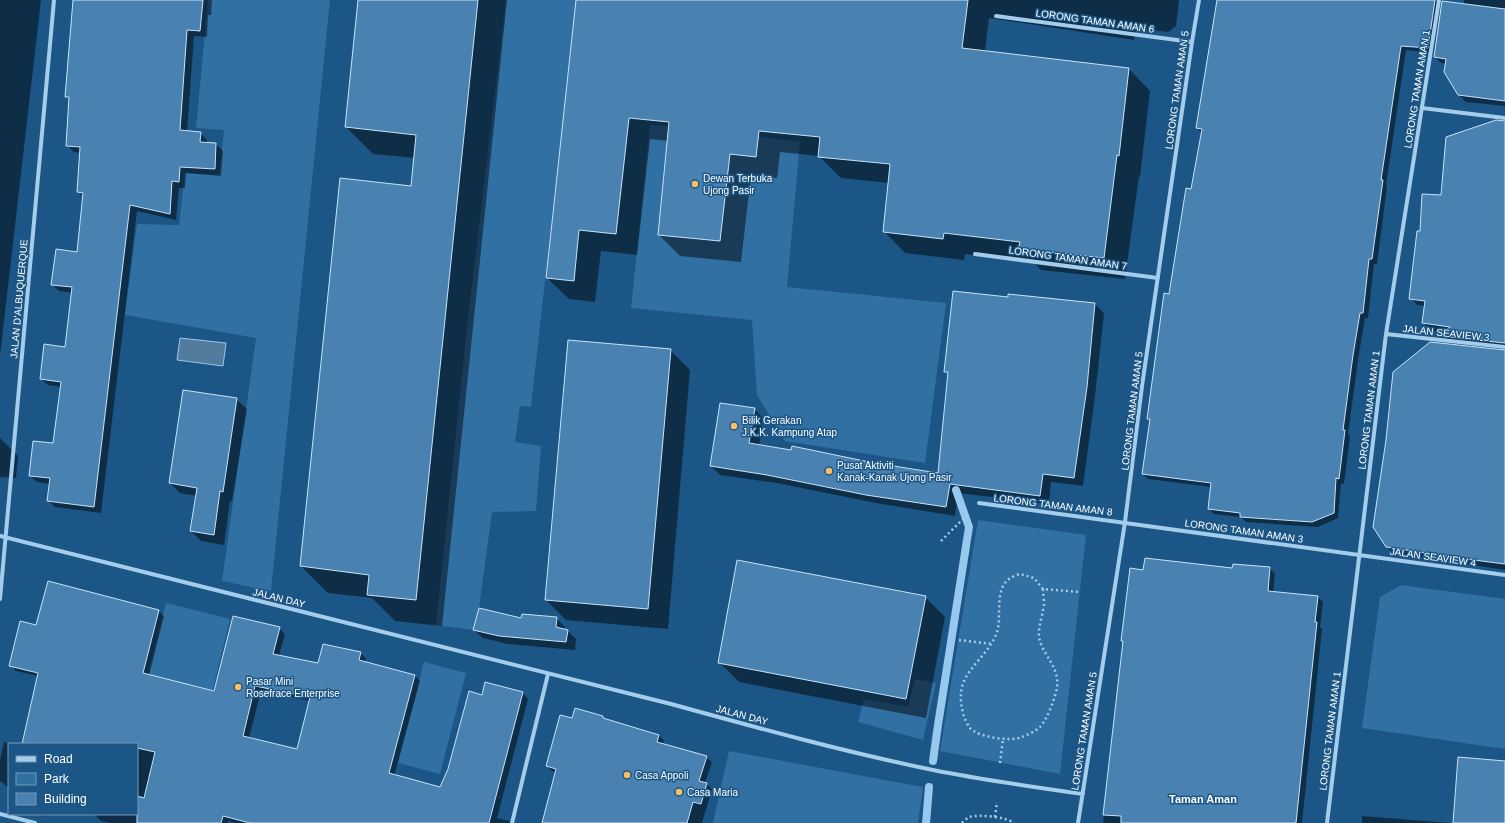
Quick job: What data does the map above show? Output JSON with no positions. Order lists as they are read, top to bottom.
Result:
{
  "streets": {
    "street": [
      "LORONG TAMAN AMAN 6",
      "LORONG TAMAN AMAN 1",
      "LORONG TAMAN AMAN 5",
      "LORONG TAMAN AMAN 7",
      "JALAN D'ALBUQUERQUE",
      "JALAN SEAVIEW 3",
      "LORONG TAMAN AMAN 8",
      "LORONG TAMAN AMAN 3",
      "JALAN SEAVIEW 4",
      "JALAN DAY"
    ]
  },
  "crossings": [
    ["LORONG TAMAN AMAN 6", "LORONG TAMAN AMAN 5"],
    ["LORONG TAMAN AMAN 1", "JALAN SEAVIEW 3"],
    ["LORONG TAMAN AMAN 1", "LORONG TAMAN AMAN 3"],
    ["LORONG TAMAN AMAN 1", "JALAN SEAVIEW 4"],
    ["LORONG TAMAN AMAN 5", "LORONG TAMAN AMAN 7"],
    ["LORONG TAMAN AMAN 5", "LORONG TAMAN AMAN 8"],
    ["LORONG TAMAN AMAN 5", "LORONG TAMAN AMAN 3"],
    ["LORONG TAMAN AMAN 5", "JALAN DAY"],
    ["JALAN D'ALBUQUERQUE", "JALAN DAY"],
    ["LORONG TAMAN AMAN 8", "LORONG TAMAN AMAN 3"],
    ["LORONG TAMAN AMAN 3", "JALAN SEAVIEW 4"]
  ],
  "districts": ["Taman Aman"],
  "places": [
    "Dewan Terbuka Ujong Pasir",
    "Bilik Gerakan J.K.K. Kampung Atap",
    "Pusat Aktiviti Kanak-Kanak Ujong Pasir",
    "Pasar Mini Rosefrace Enterprise",
    "Casa Appoli",
    "Casa Maria"
  ],
  "legend": ["Road", "Park", "Building"]
}
